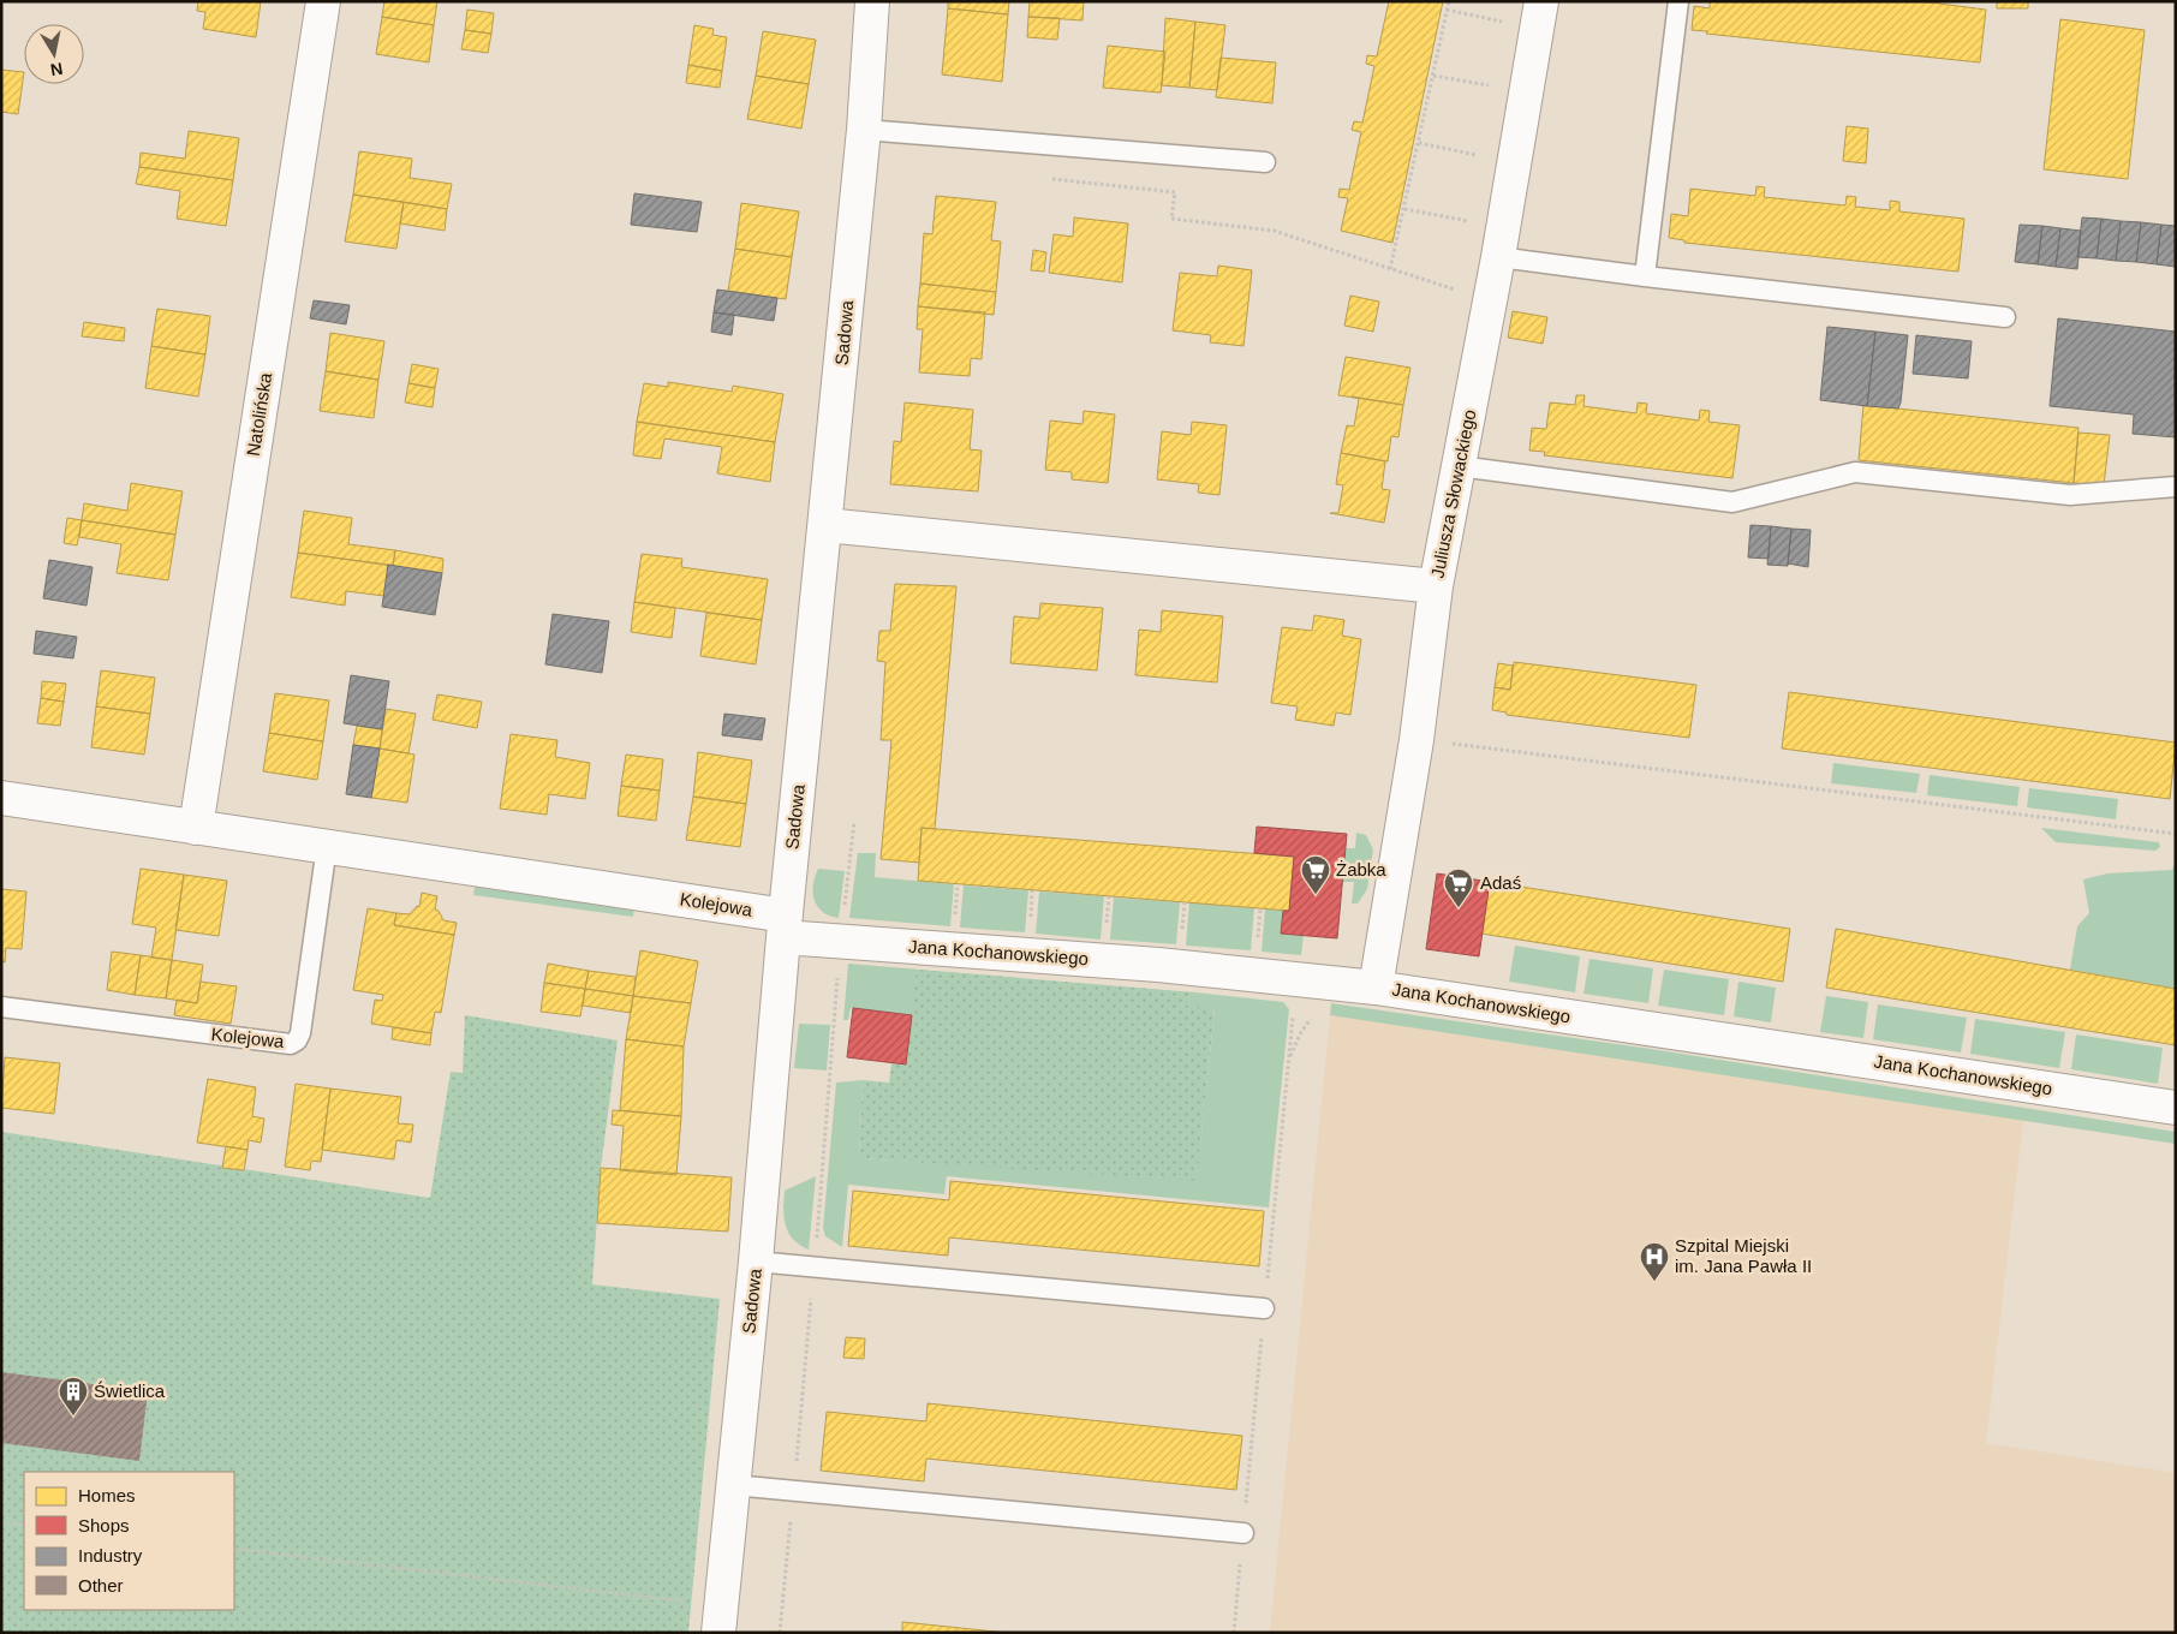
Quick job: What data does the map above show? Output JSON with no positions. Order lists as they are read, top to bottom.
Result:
{
  "streets": {
    "street": [
      "Sadowa",
      "Natolińska",
      "Juliusza Słowackiego",
      "Kolejowa",
      "Jana Kochanowskiego"
    ]
  },
  "crossings": [
    ["Sadowa", "Kolejowa"],
    ["Sadowa", "Jana Kochanowskiego"],
    ["Natolińska", "Kolejowa"],
    ["Juliusza Słowackiego", "Jana Kochanowskiego"],
    ["Kolejowa", "Jana Kochanowskiego"]
  ],
  "places": {
    "supermarket": ["Żabka", "Adaś"],
    "hospital": ["Szpital Miejski im. Jana Pawła II"],
    "building": ["Świetlica"]
  },
  "legend": [
    "Homes",
    "Shops",
    "Industry",
    "Other"
  ],
  "north": "bottom"
}
